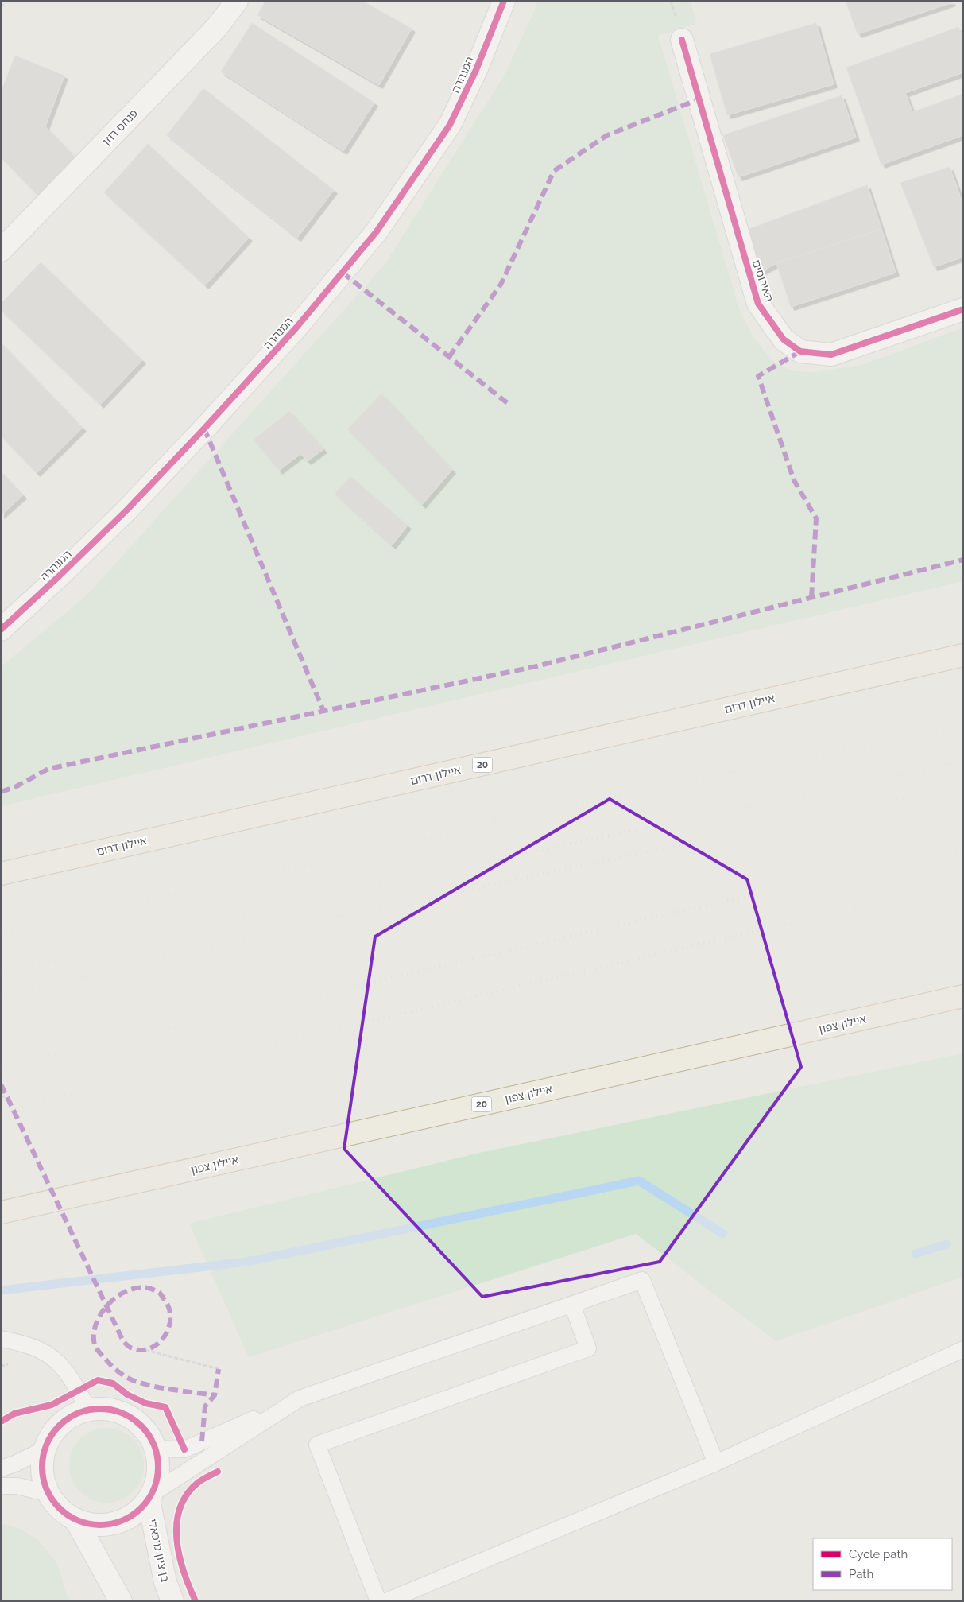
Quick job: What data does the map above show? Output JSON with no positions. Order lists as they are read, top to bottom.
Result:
{
  "streets": {
    "highway": ["איילון דרום", "20", "איילון צפון"],
    "street": [
      "המנהרה",
      "פנחס רוזן",
      "האירוסים",
      "בן ציון מיכאלי"
    ]
  },
  "legend": ["Cycle path", "Path"]
}
